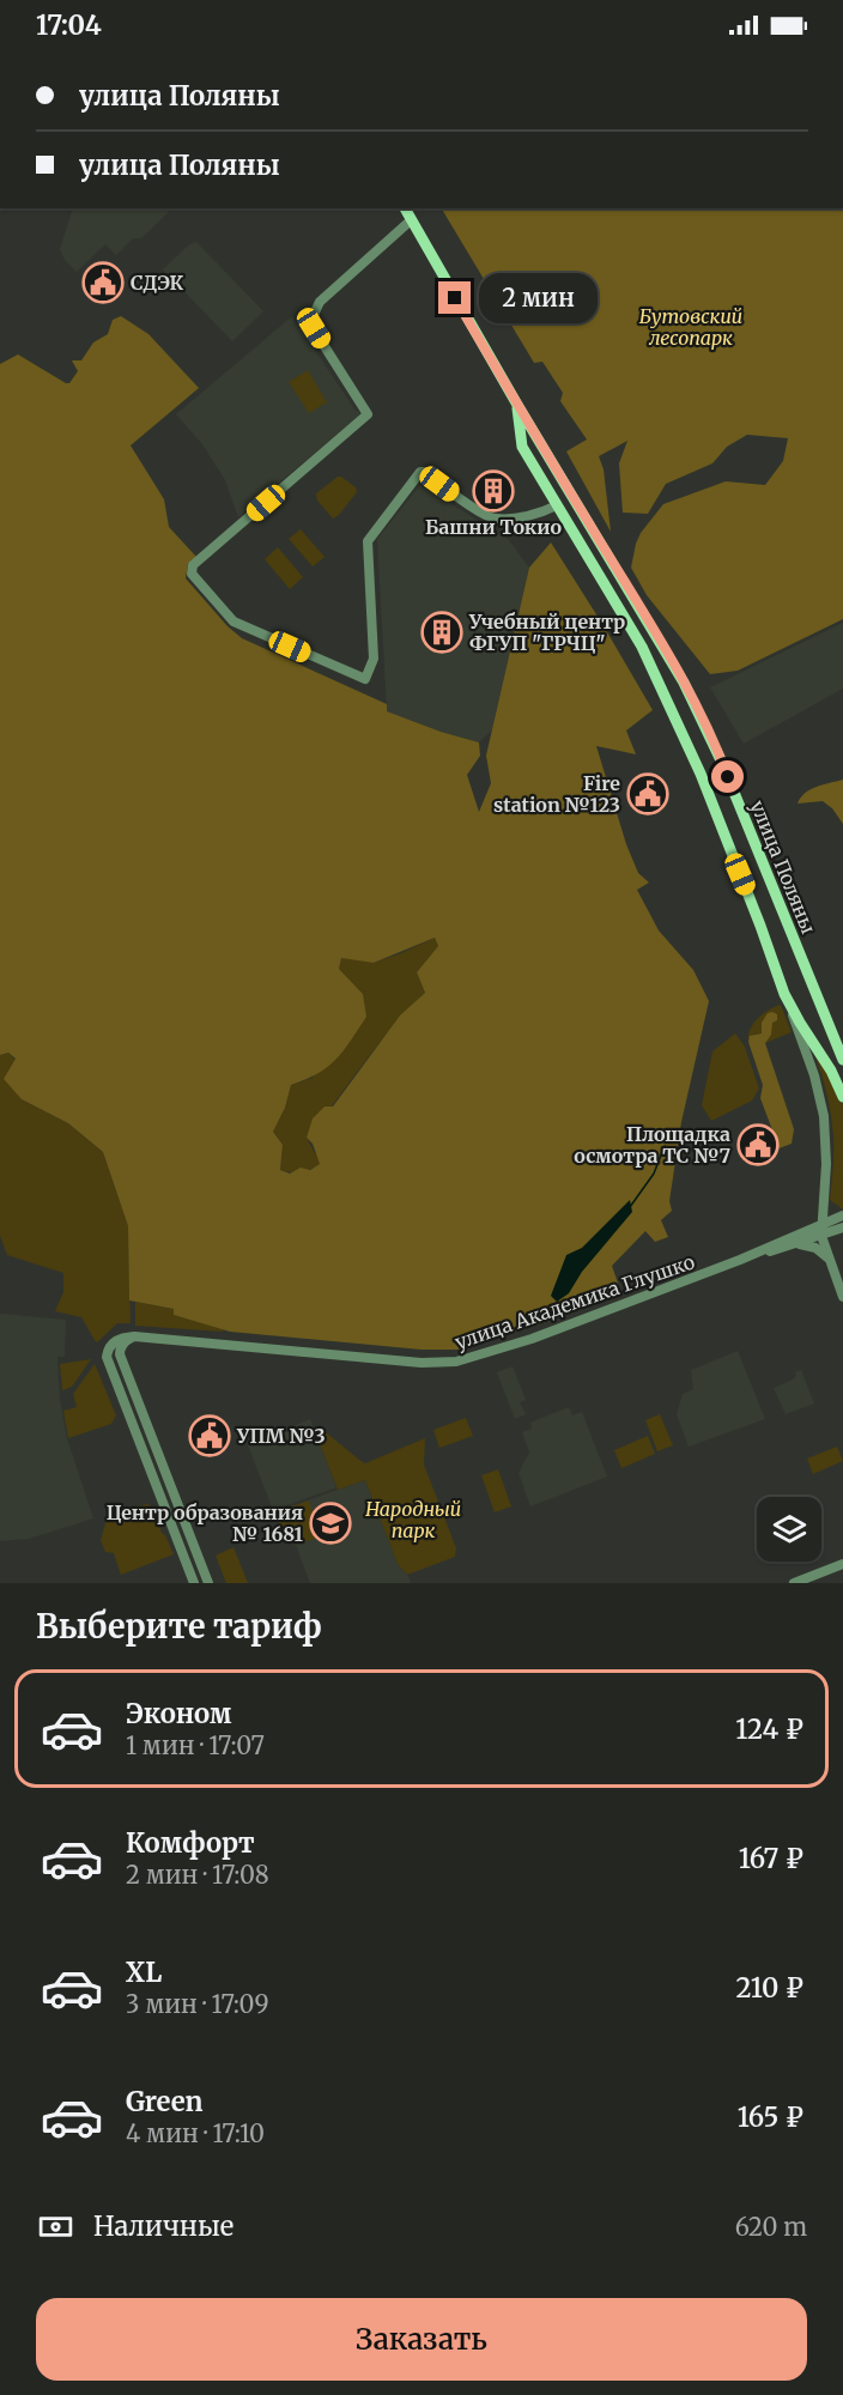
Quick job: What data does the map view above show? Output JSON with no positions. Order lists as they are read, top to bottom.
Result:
{
  "streets": {
    "main road": ["улица Поляны"],
    "street": ["улица Академика Глушко"]
  },
  "parks": ["Бутовский лесопарк", "Народный парк"],
  "places": {
    "public building": [
      "СДЭК",
      "Fire station №123",
      "Площадка осмотра ТС №7",
      "УПМ №3"
    ],
    "building": ["Башни Токио", "Учебный центр ФГУП \"ГРЧЦ\""],
    "school or university": ["Центр образования № 1681"]
  },
  "page": {
    "status": "17:04",
    "banner": ["улица Поляны", "улица Поляны"],
    "bubble": "2 мин",
    "heading": "Выберите тариф",
    "list": [
      {
        "name": "Эконом",
        "note": "1 мин · 17:07",
        "value": "124 ₽"
      },
      {
        "name": "Комфорт",
        "note": "2 мин · 17:08",
        "value": "167 ₽"
      },
      {
        "name": "XL",
        "note": "3 мин · 17:09",
        "value": "210 ₽"
      },
      {
        "name": "Green",
        "note": "4 мин · 17:10",
        "value": "165 ₽"
      }
    ],
    "pay": ["Наличные", "620 m"],
    "buttons": "Заказать"
  }
}
